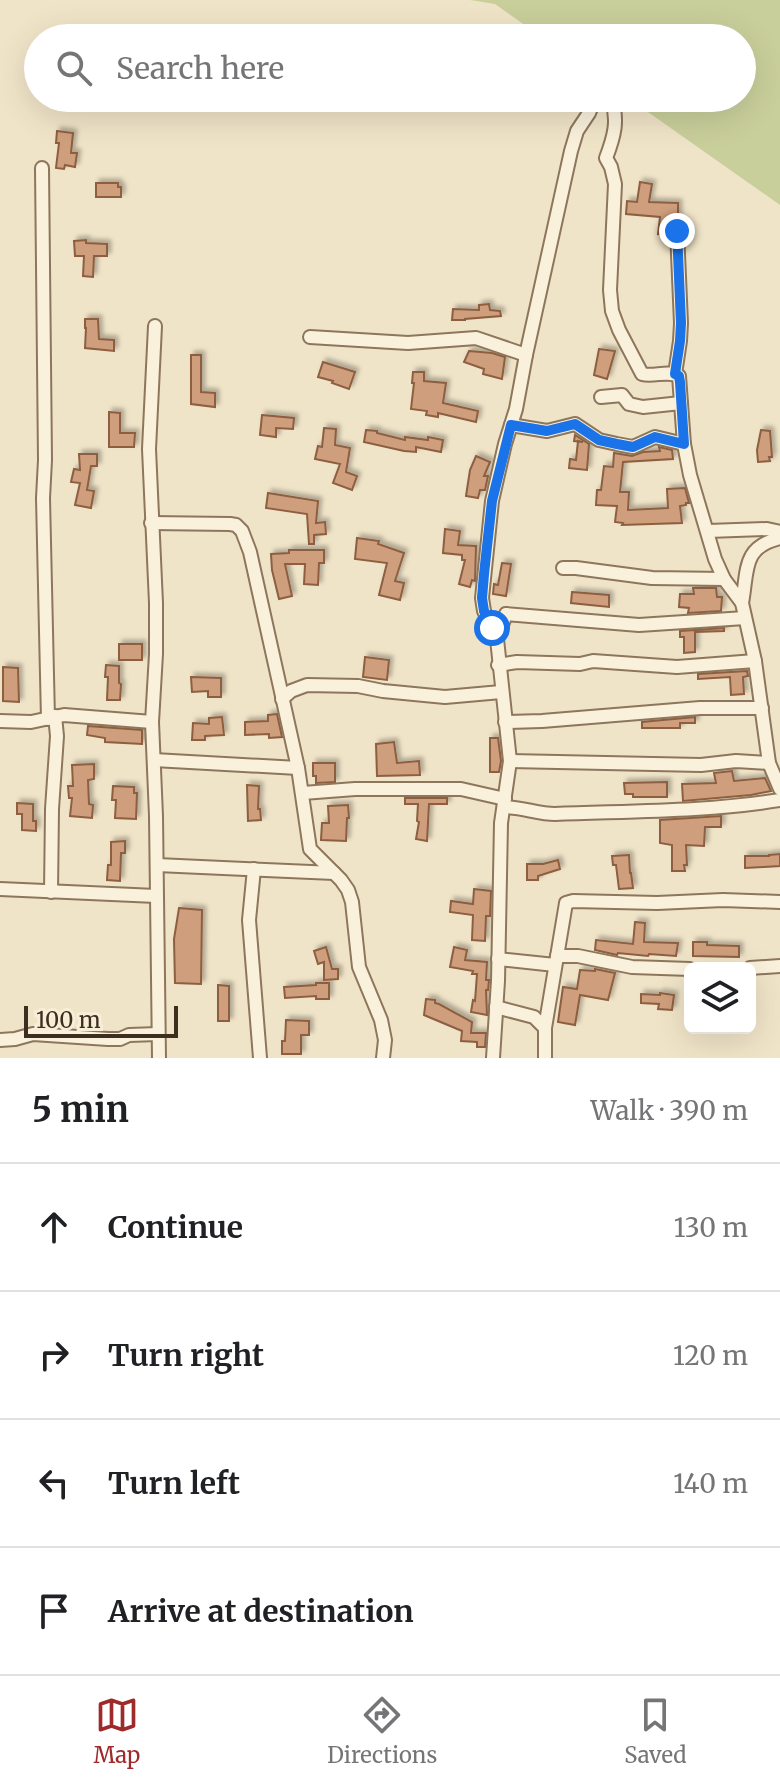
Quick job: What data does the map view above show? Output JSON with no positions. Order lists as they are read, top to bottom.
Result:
{
  "scale_bar": "100 m",
  "page": {
    "search": "Search here",
    "scale": "100 m",
    "heading": ["5 min", "Walk · 390 m"],
    "list": [
      ["Continue", "130 m"],
      ["Turn right", "120 m"],
      ["Turn left", "140 m"],
      "Arrive at destination"
    ],
    "nav": ["Map", "Directions", "Saved"]
  }
}
